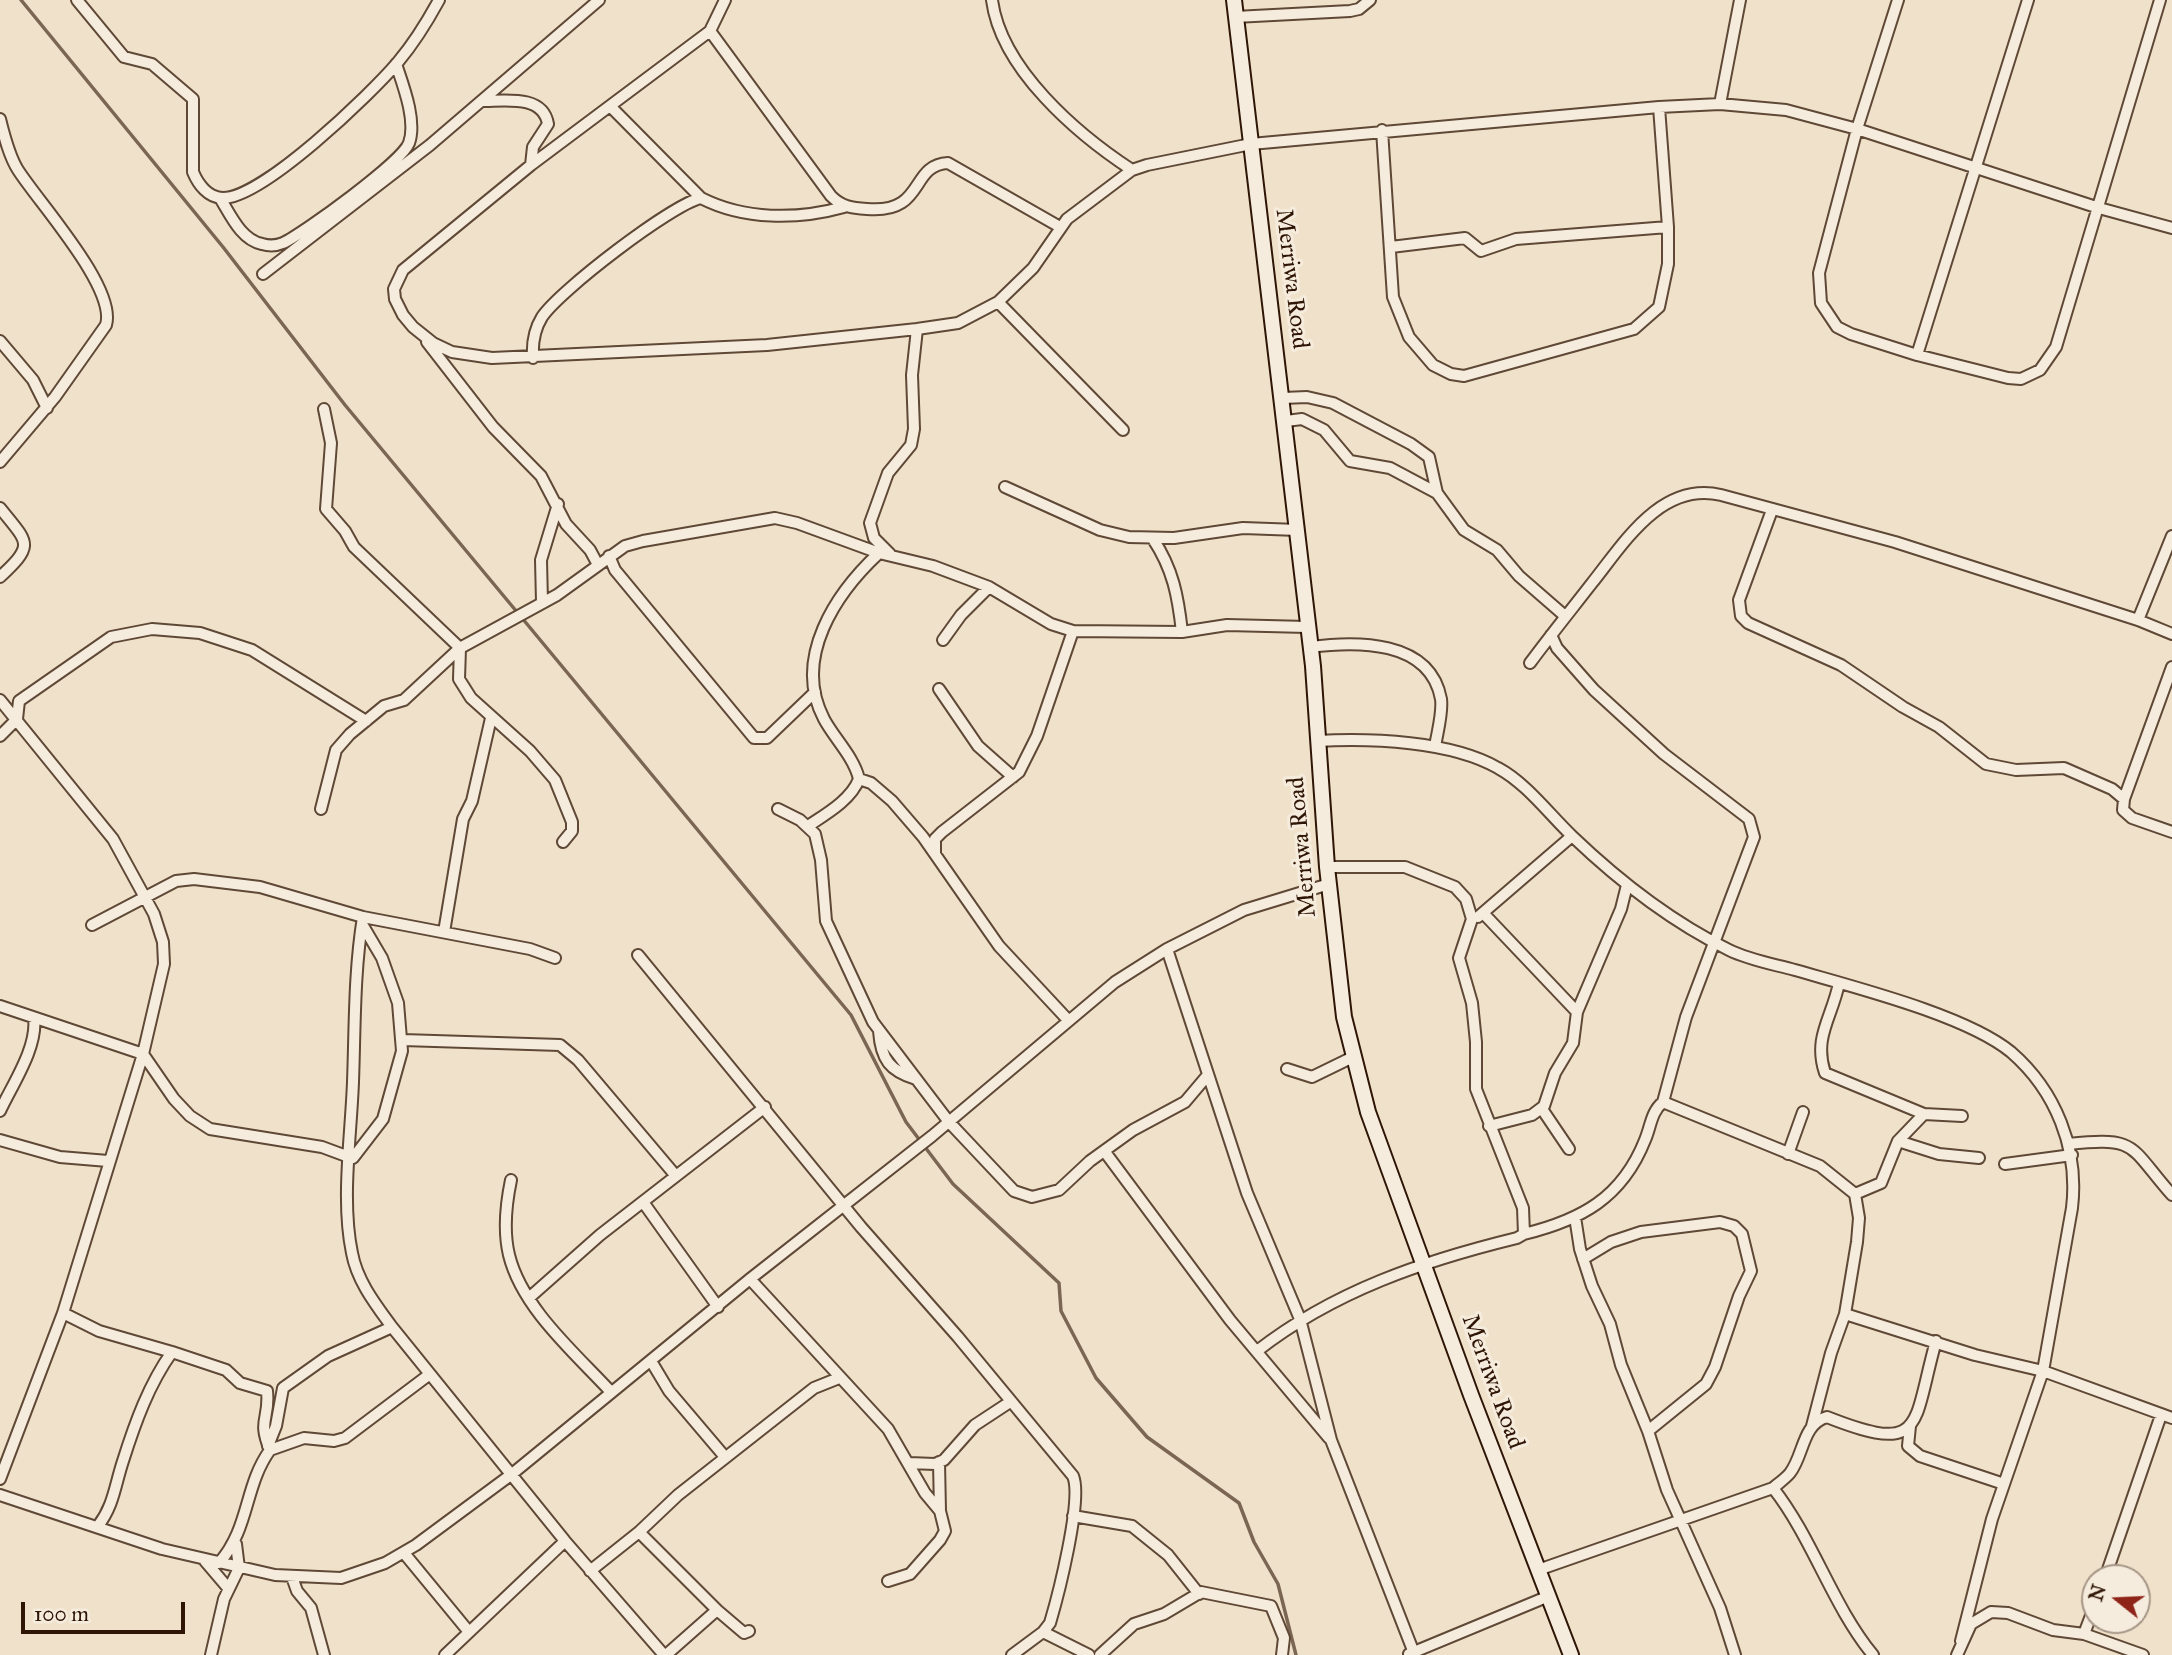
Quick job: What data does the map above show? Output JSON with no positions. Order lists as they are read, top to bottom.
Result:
{
  "streets": {
    "street": ["Merriwa Road"]
  },
  "scale_bar": "100 m",
  "north": "left"
}
